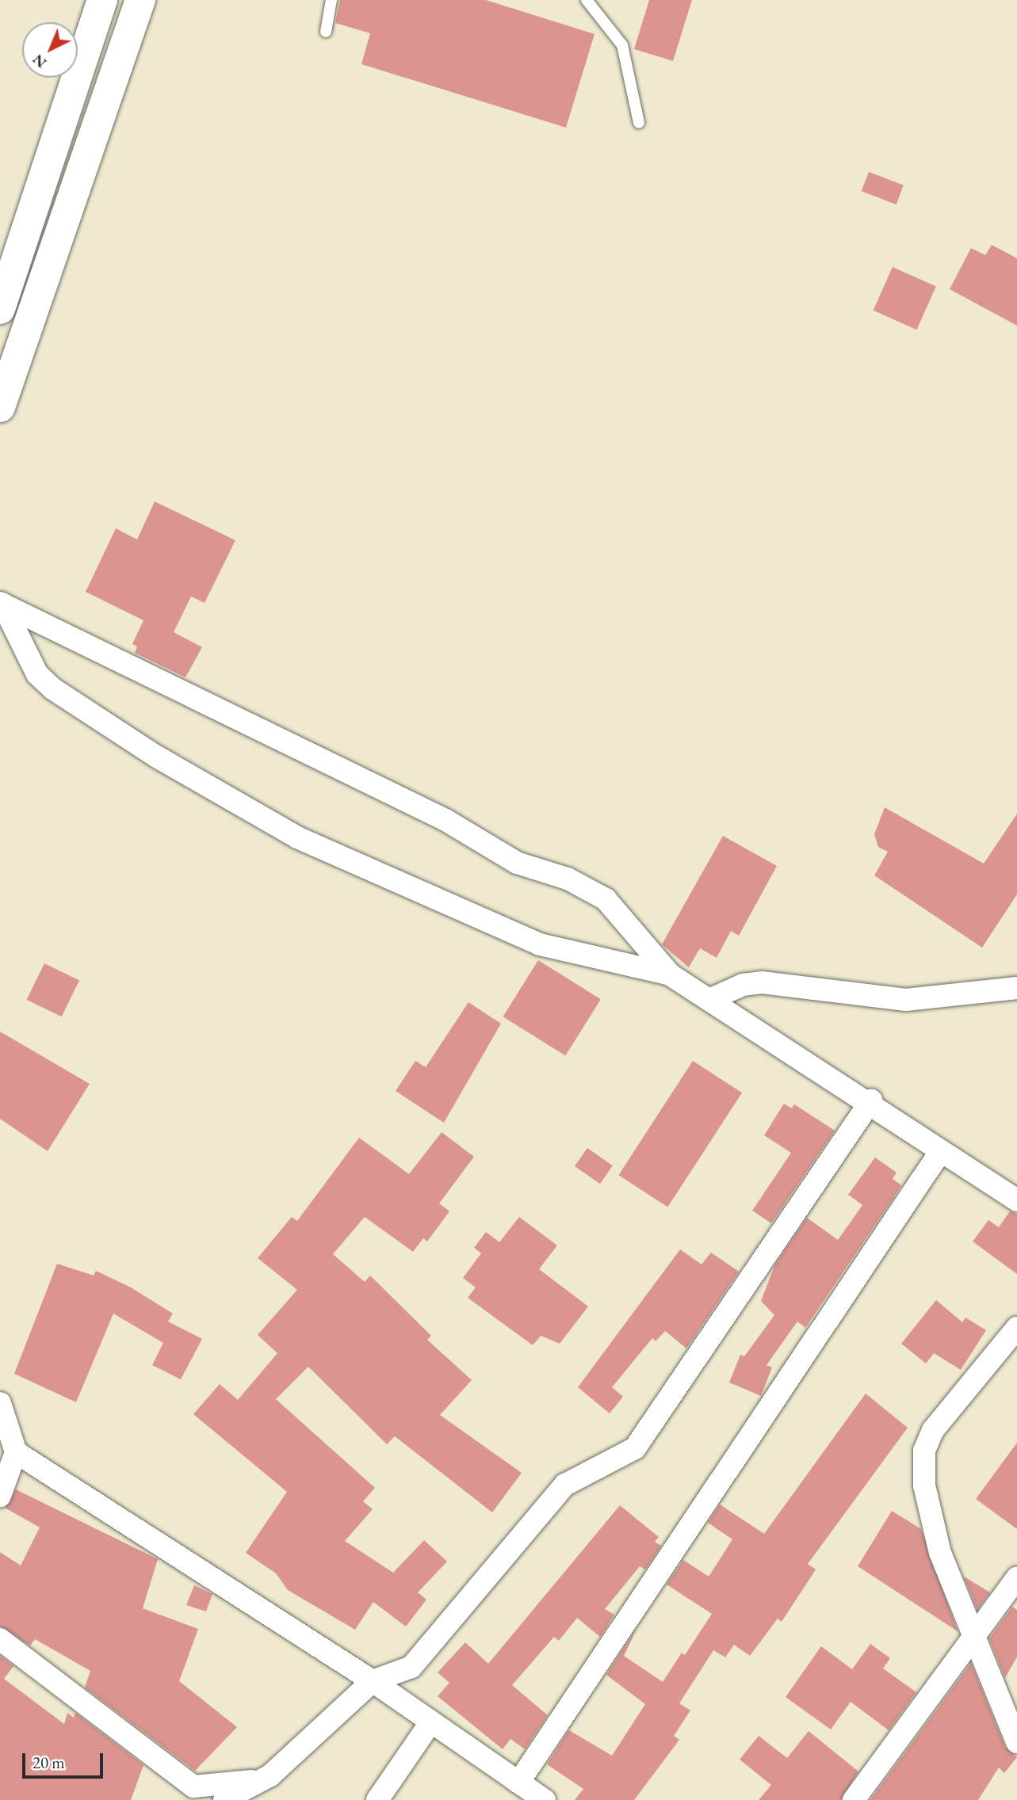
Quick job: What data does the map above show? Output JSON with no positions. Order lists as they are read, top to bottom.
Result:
{
  "scale_bar": "20 m",
  "north": "bottom left"
}
